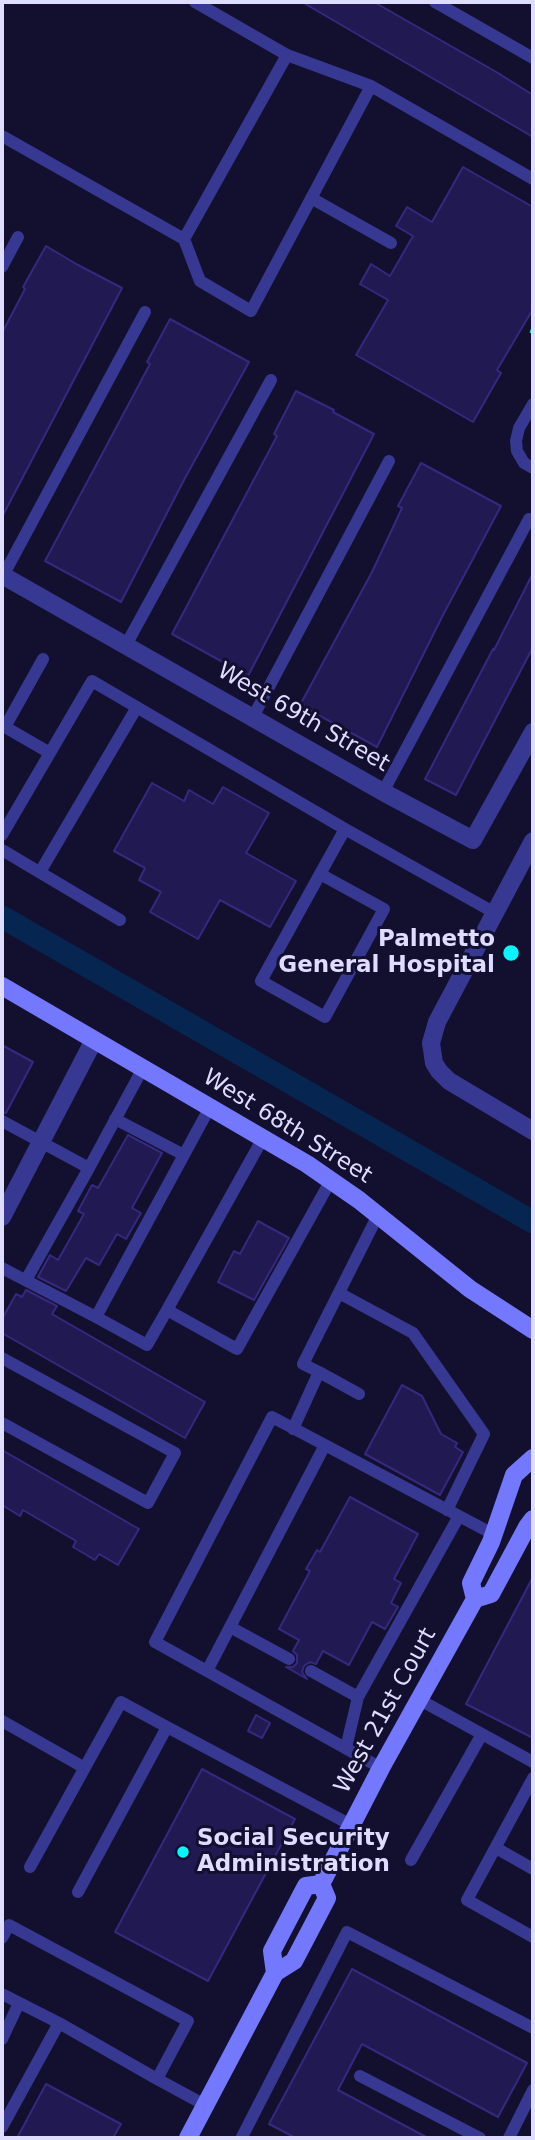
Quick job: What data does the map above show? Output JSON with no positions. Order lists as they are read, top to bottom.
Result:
{
  "streets": {
    "street": ["West 69th Street", "West 68th Street", "West 21st Court"]
  },
  "places": ["Palmetto General Hospital", "Social Security Administration"]
}
